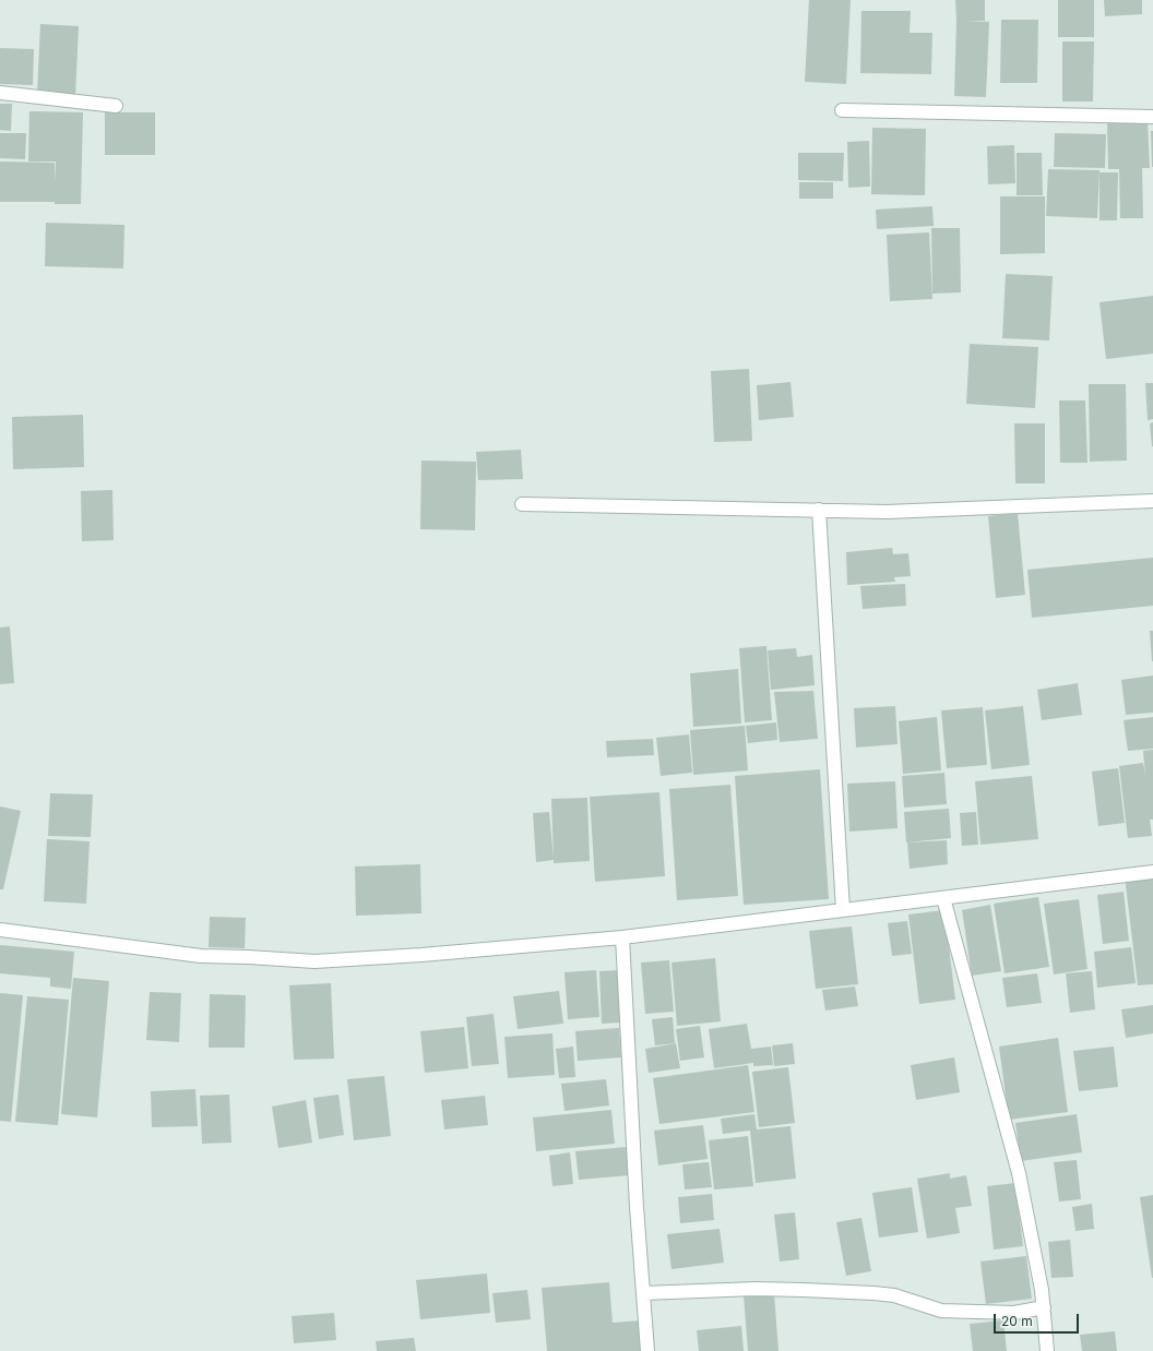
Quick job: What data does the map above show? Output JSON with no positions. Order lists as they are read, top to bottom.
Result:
{
  "scale_bar": "20 m"
}
